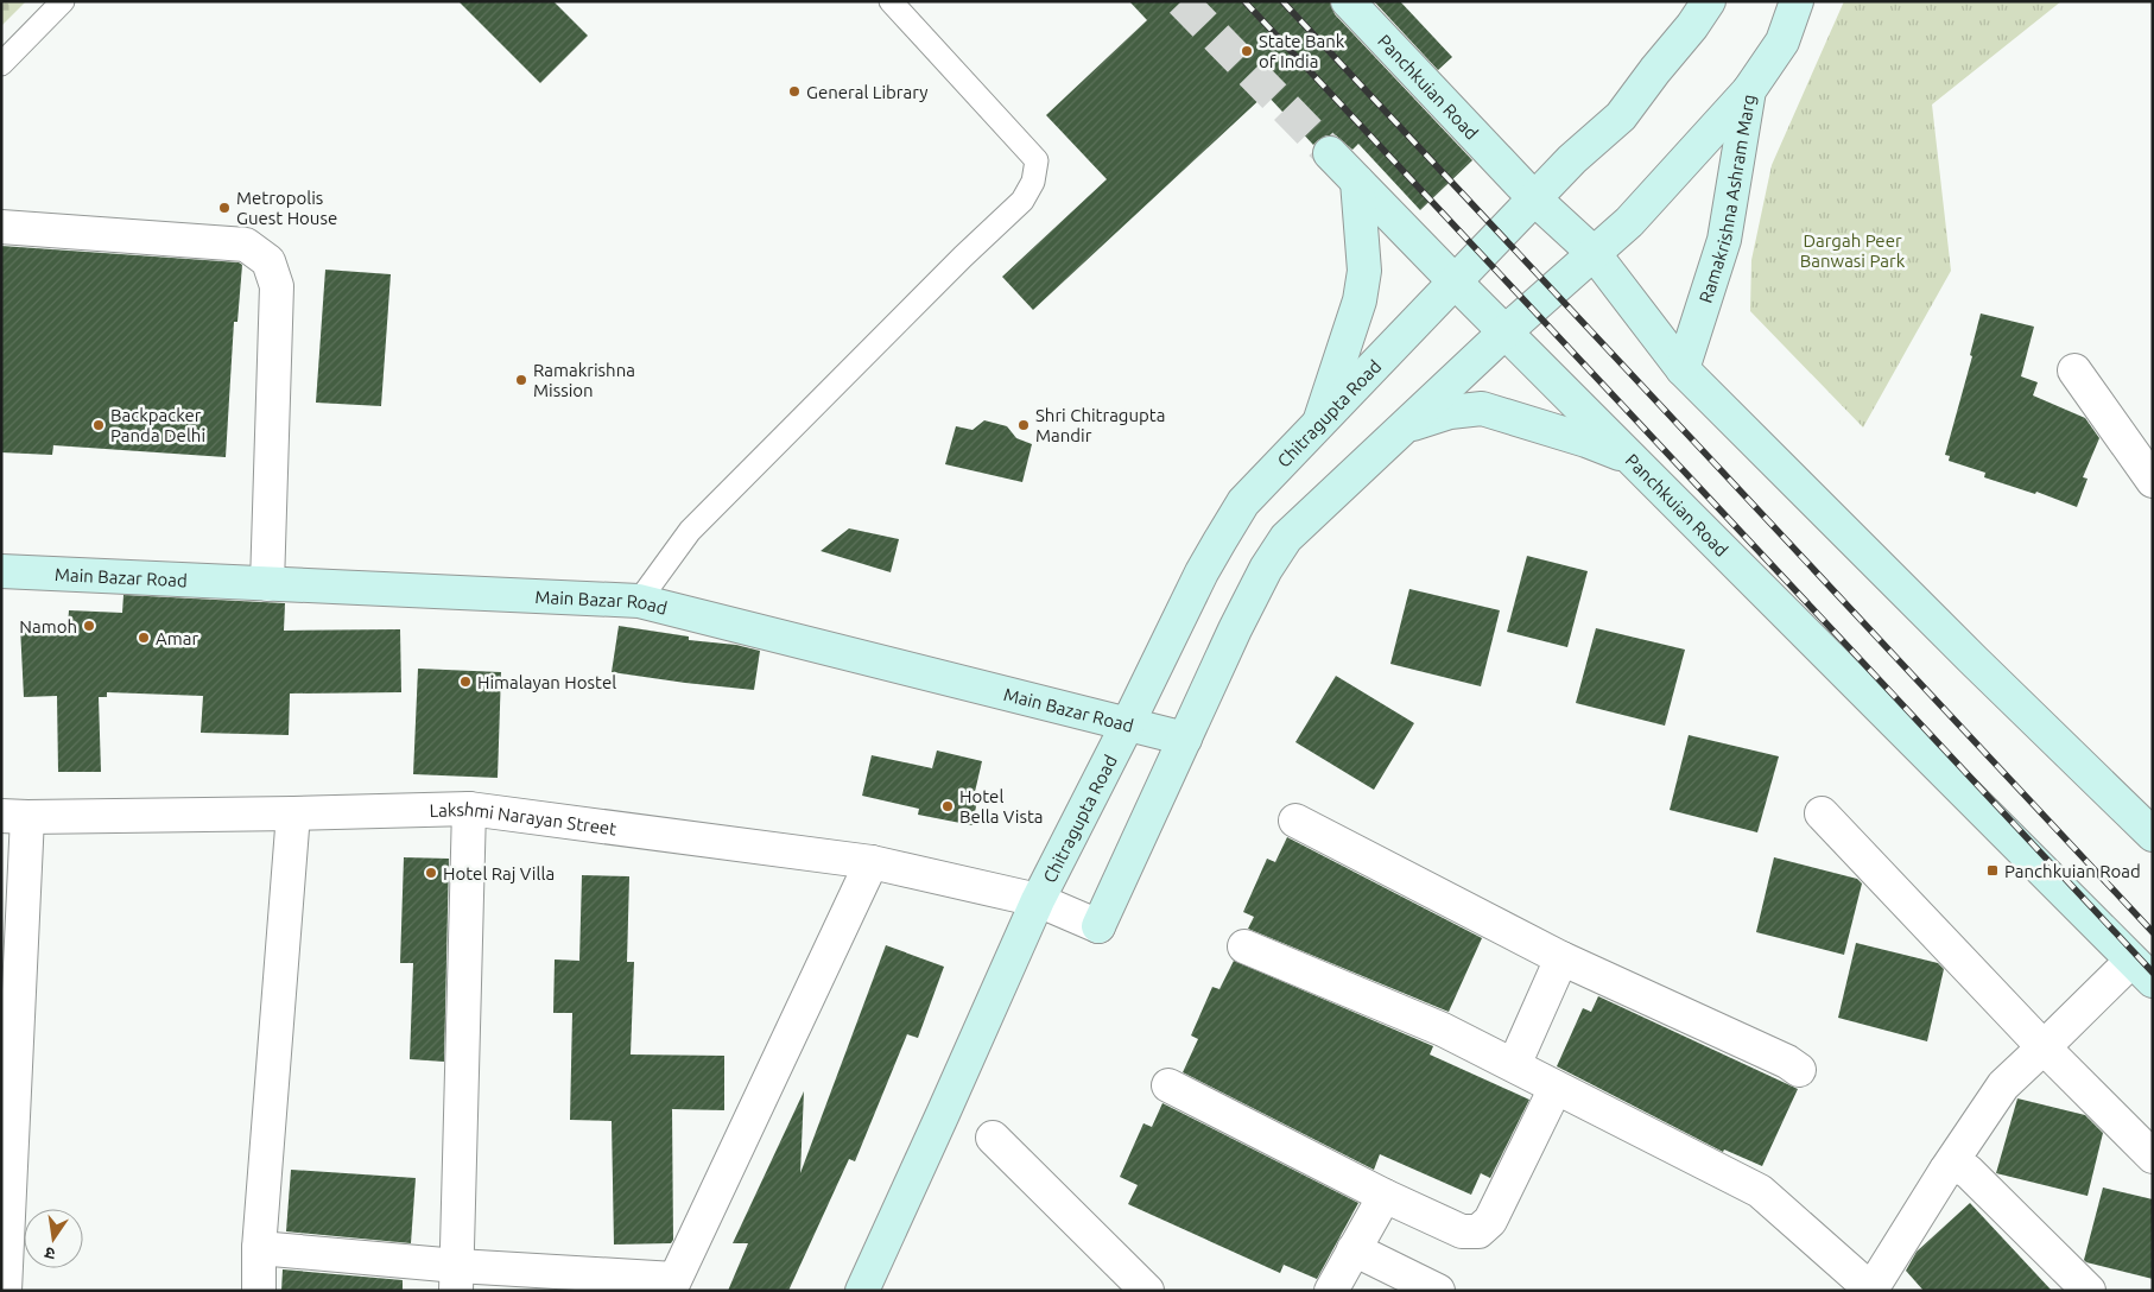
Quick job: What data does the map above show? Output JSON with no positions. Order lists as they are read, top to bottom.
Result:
{
  "streets": {
    "street": [
      "Panchkuian Road",
      "Ramakrishna Ashram Marg",
      "Chitragupta Road",
      "Main Bazar Road",
      "Lakshmi Narayan Street"
    ]
  },
  "crossings": [
    ["Panchkuian Road", "Ramakrishna Ashram Marg"],
    ["Panchkuian Road", "Chitragupta Road"],
    ["Chitragupta Road", "Main Bazar Road"],
    ["Chitragupta Road", "Lakshmi Narayan Street"],
    ["Main Bazar Road", "Lakshmi Narayan Street"]
  ],
  "parks": ["Dargah Peer Banwasi Park"],
  "places": {
    "other": [
      "State Bank of India",
      "General Library",
      "Metropolis Guest House",
      "Ramakrishna Mission",
      "Backpacker Panda Delhi",
      "Shri Chitragupta Mandir",
      "Namoh",
      "Amar",
      "Himalayan Hostel",
      "Hotel Bella Vista",
      "Hotel Raj Villa"
    ],
    "transit": ["Panchkuian Road"]
  },
  "north": "bottom"
}
